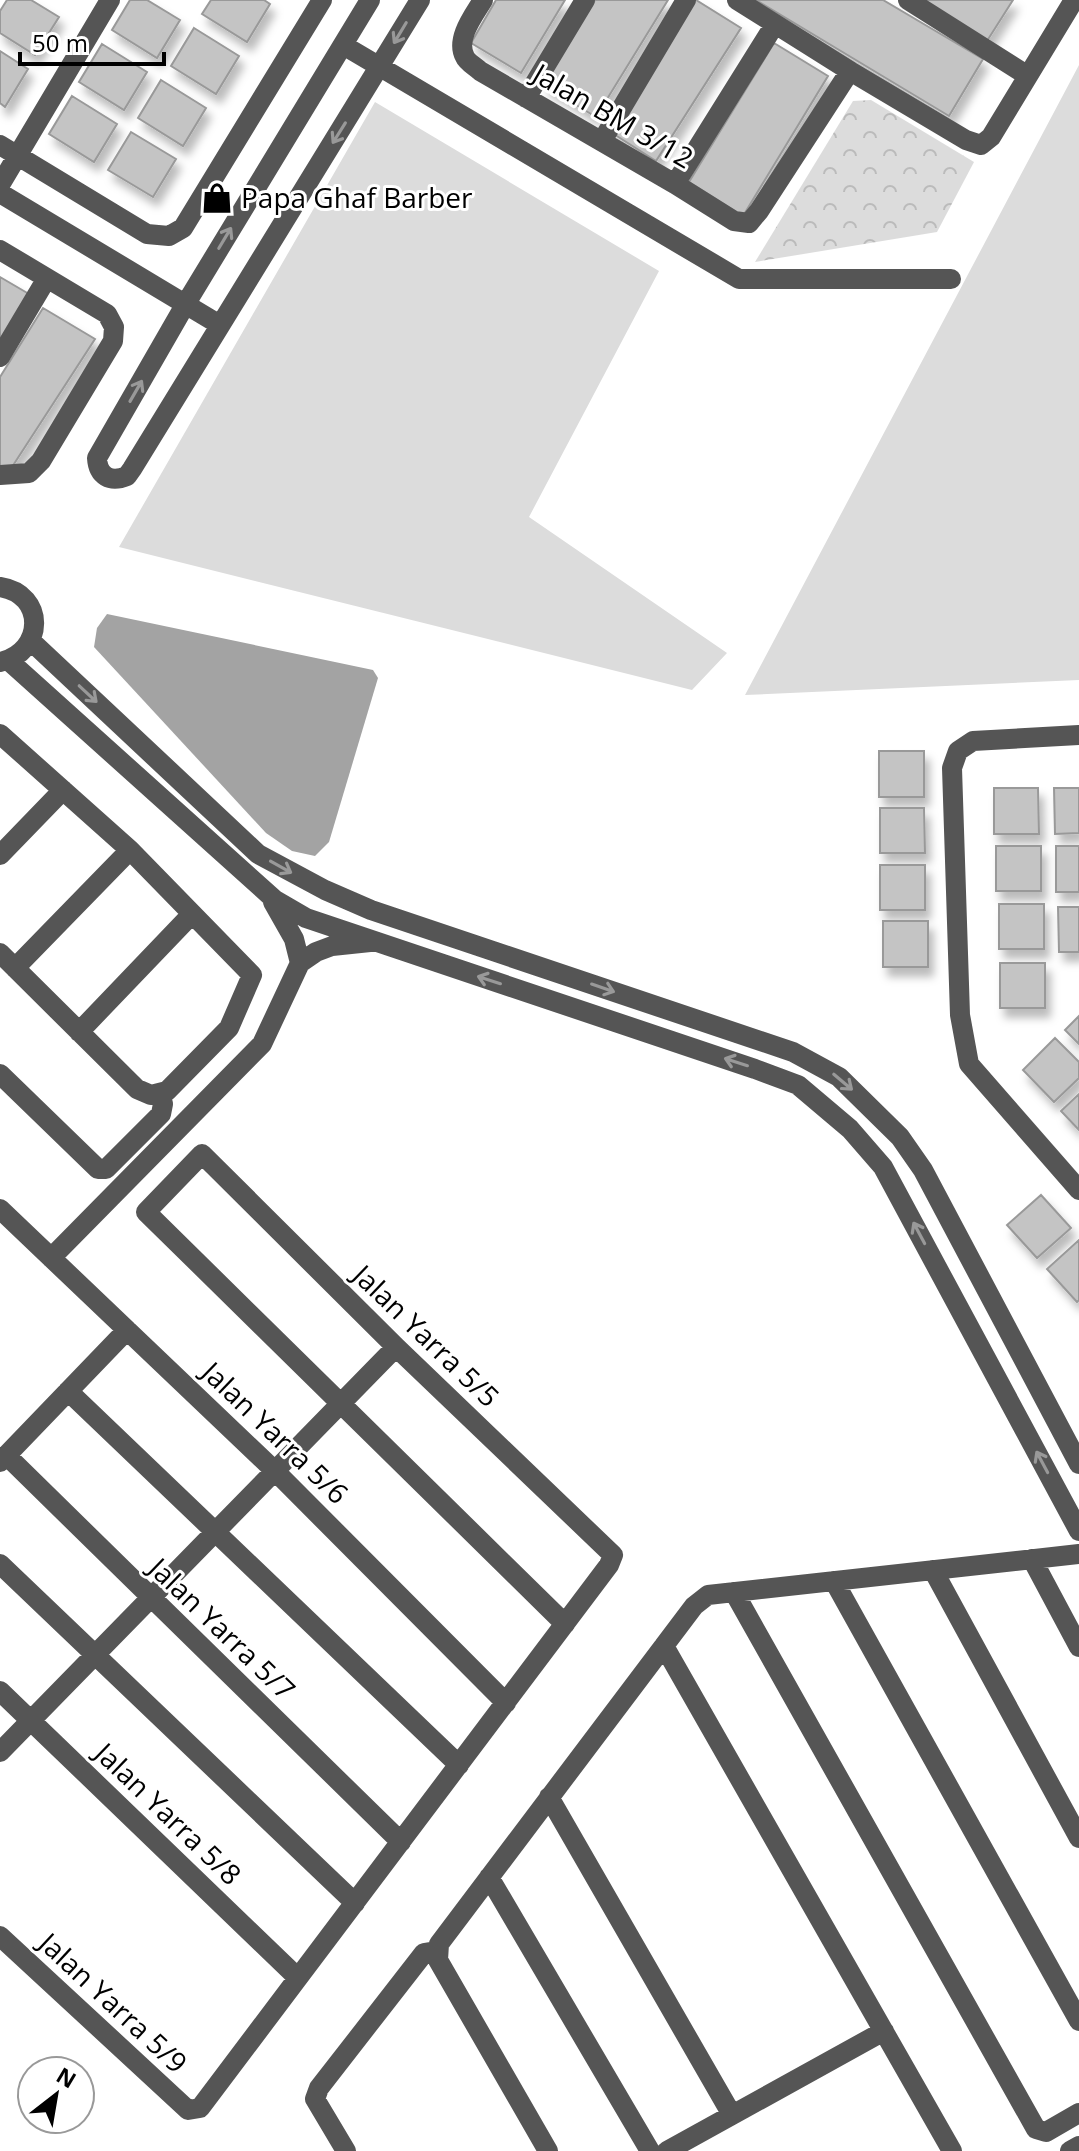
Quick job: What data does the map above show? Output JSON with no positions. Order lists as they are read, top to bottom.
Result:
{
  "streets": {
    "street": [
      "Jalan BM 3/12",
      "Jalan Yarra 5/5",
      "Jalan Yarra 5/6",
      "Jalan Yarra 5/7",
      "Jalan Yarra 5/8",
      "Jalan Yarra 5/9"
    ]
  },
  "crossings": [
    ["Jalan Yarra 5/8", "Jalan Yarra 5/9"]
  ],
  "places": {
    "shop": ["Papa Ghaf Barber"]
  },
  "scale_bar": "50 m",
  "north": "top right"
}
